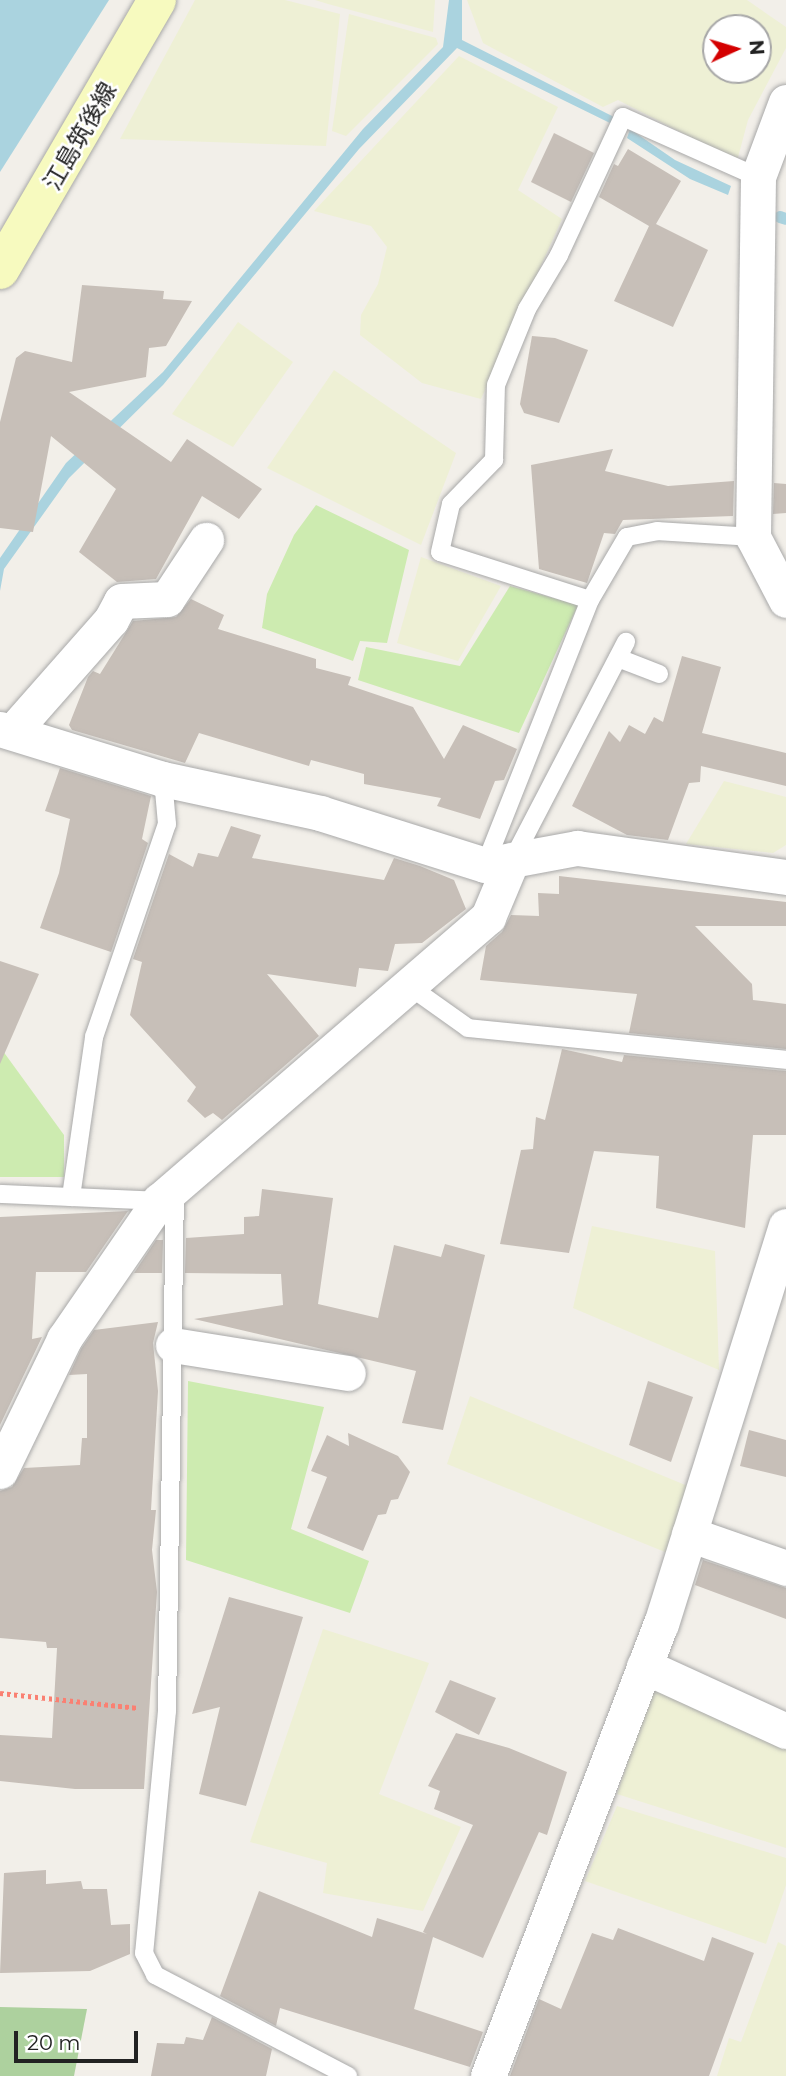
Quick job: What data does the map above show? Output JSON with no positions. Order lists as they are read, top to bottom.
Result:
{
  "streets": {
    "main road": ["江島筑後線"]
  },
  "scale_bar": "20 m",
  "north": "right"
}
